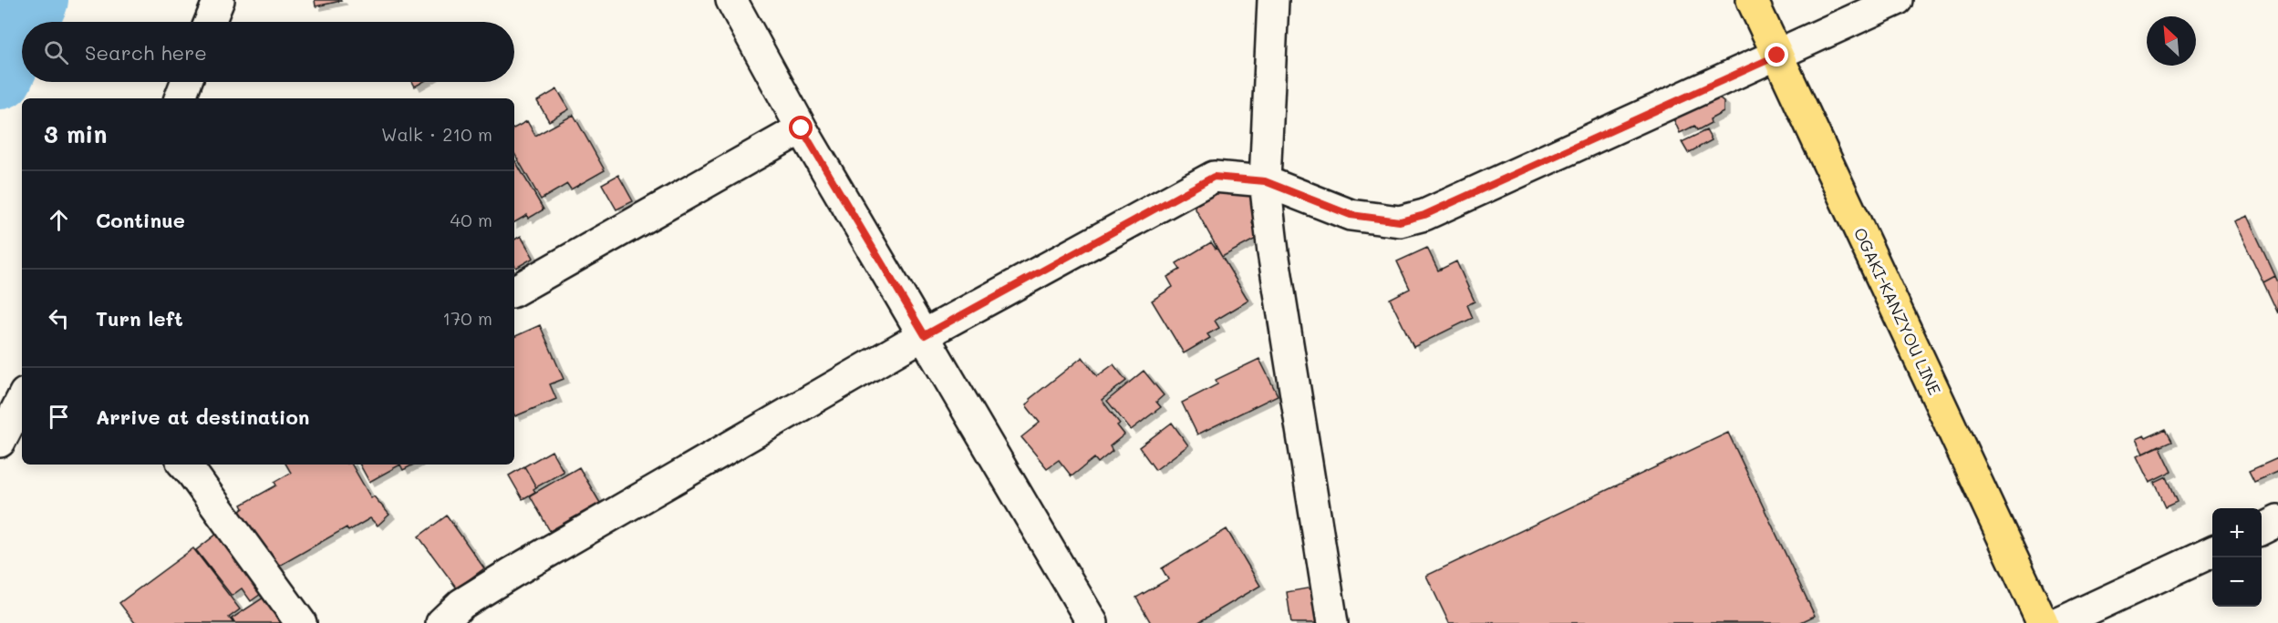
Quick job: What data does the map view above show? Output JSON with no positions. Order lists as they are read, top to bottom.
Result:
{
  "streets": {
    "main road": ["OGAKI-KANZYOU LINE"]
  },
  "north": "top left",
  "page": {
    "search": "Search here",
    "heading": ["3 min", "Walk · 210 m"],
    "list": [
      ["Continue", "40 m"],
      ["Turn left", "170 m"],
      "Arrive at destination"
    ],
    "map_buttons": ["+", "−"]
  }
}
